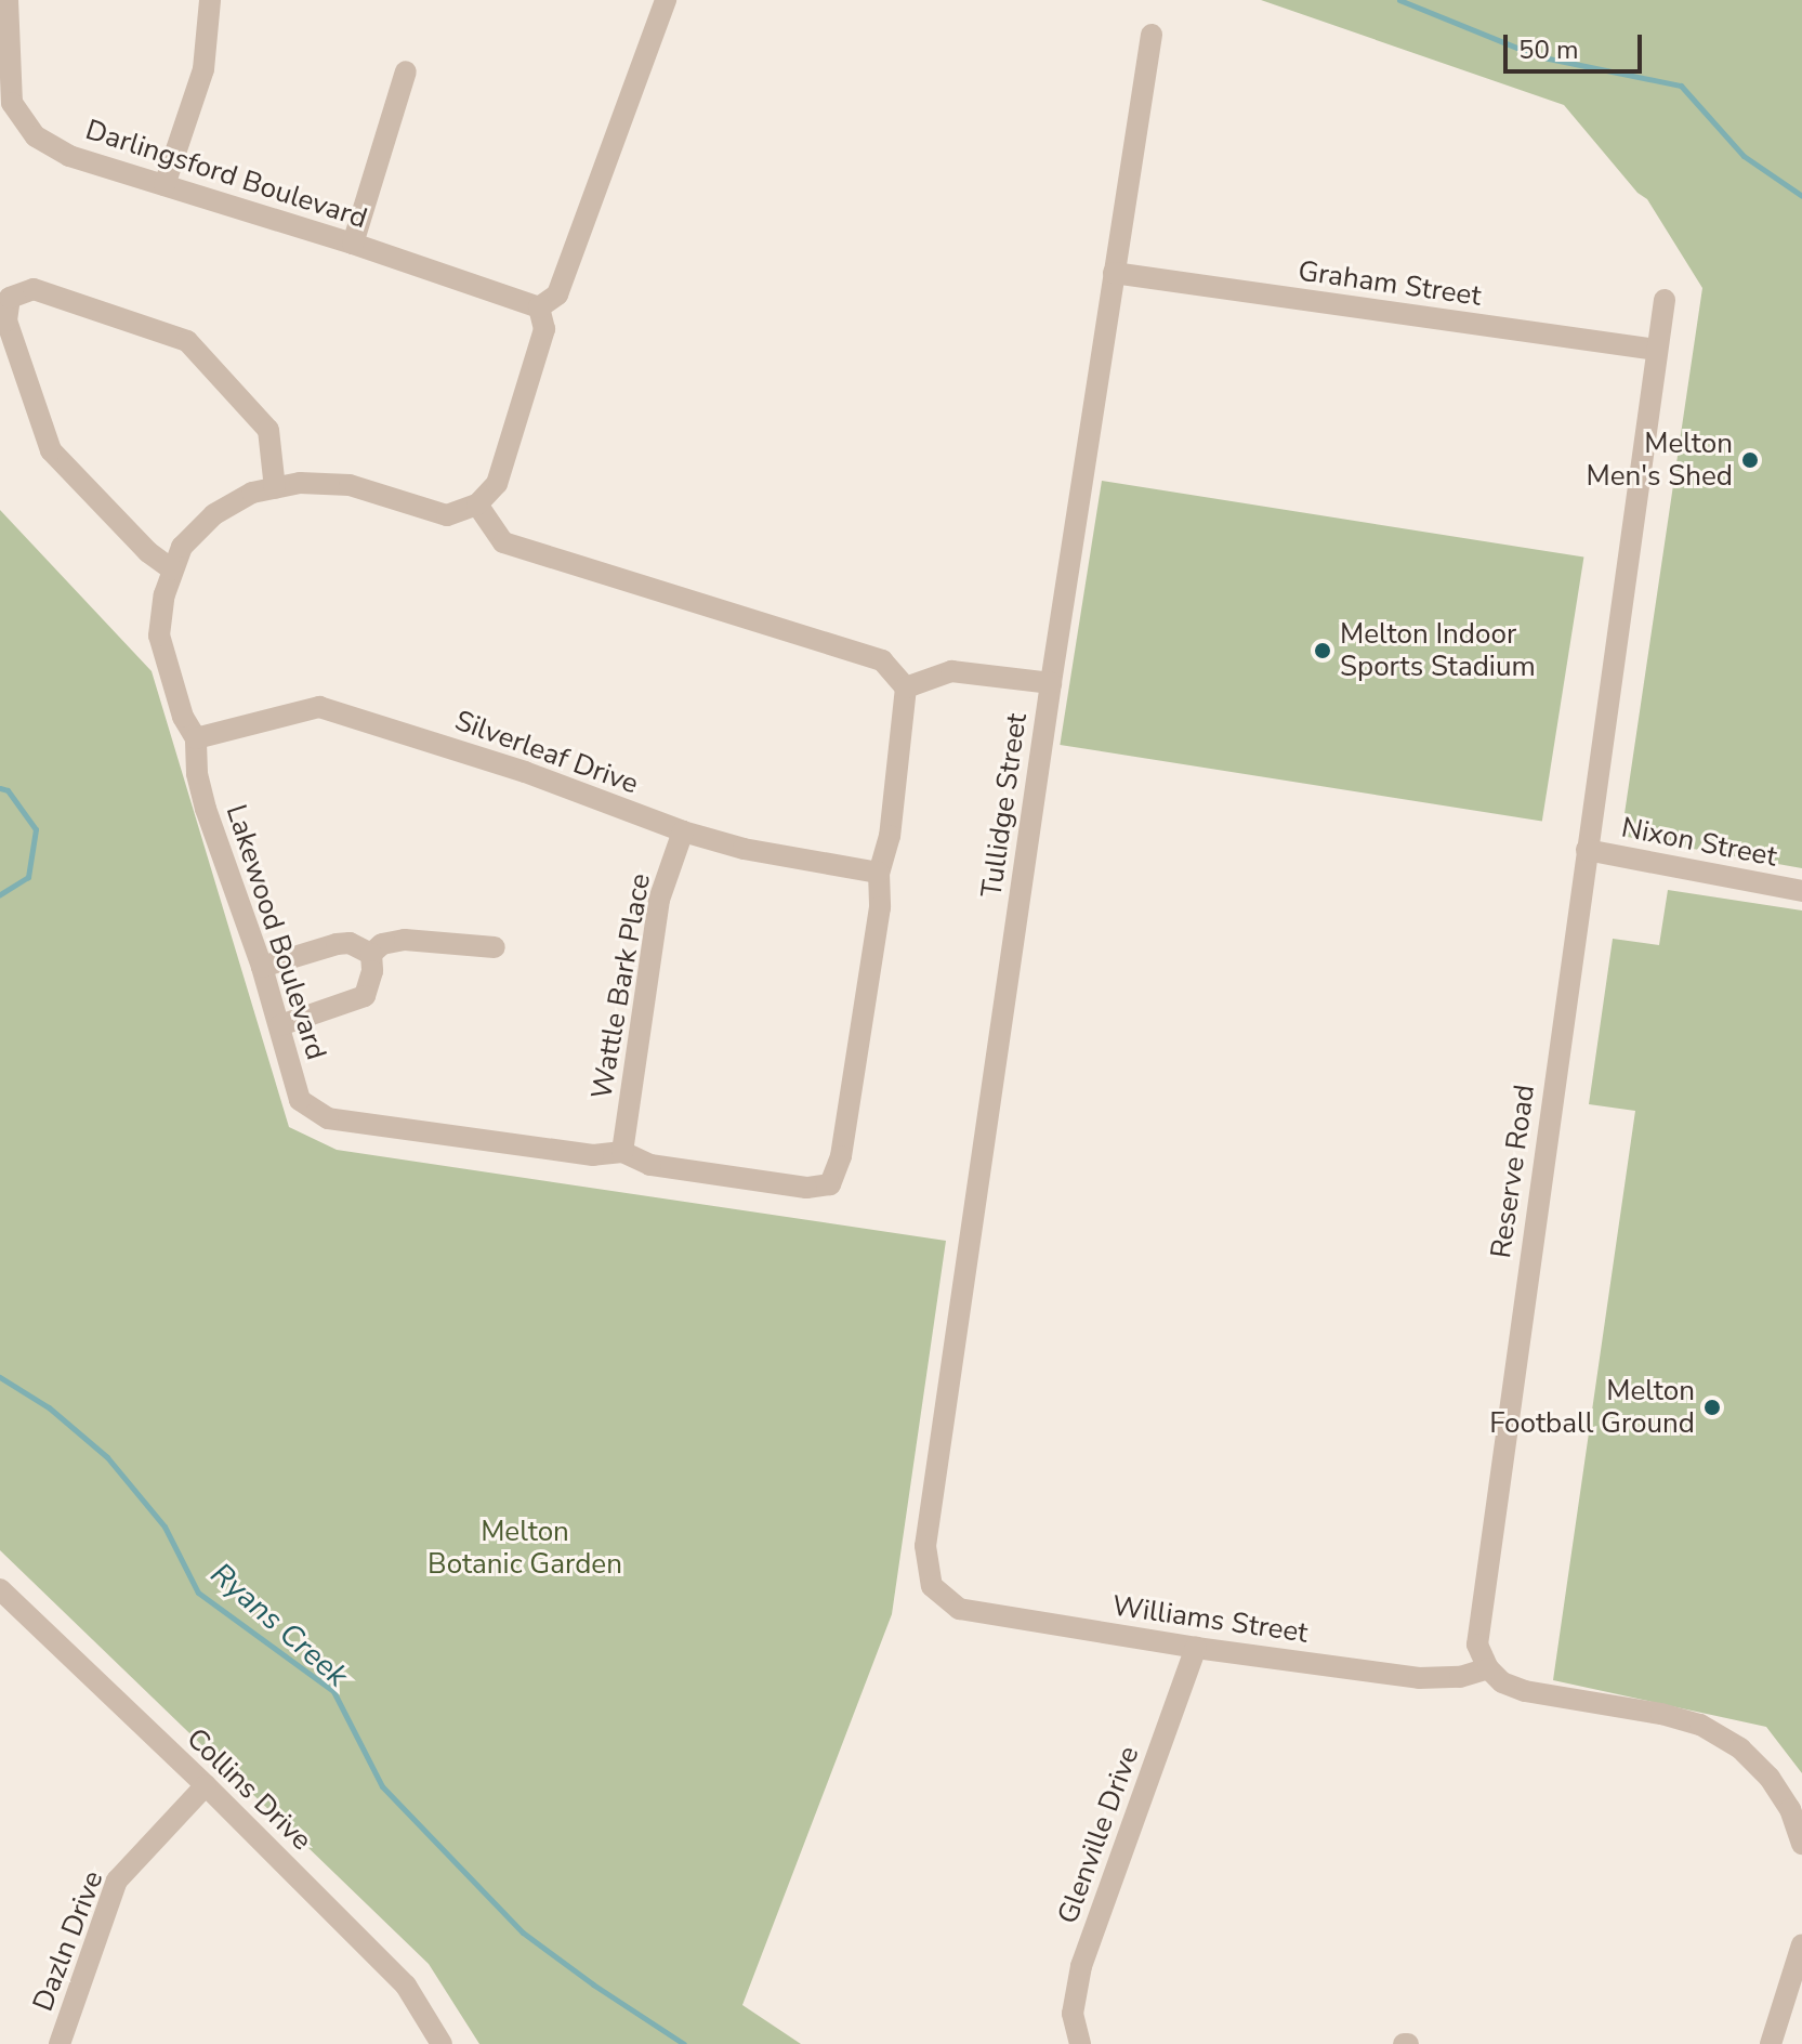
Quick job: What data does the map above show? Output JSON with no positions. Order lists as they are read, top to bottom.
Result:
{
  "streets": {
    "street": [
      "Darlingsford Boulevard",
      "Graham Street",
      "Silverleaf Drive",
      "Tullidge Street",
      "Nixon Street",
      "Lakewood Boulevard",
      "Wattle Bark Place",
      "Reserve Road",
      "Williams Street",
      "Collins Drive",
      "Glenville Drive",
      "Dazln Drive"
    ]
  },
  "crossings": [
    ["Graham Street", "Tullidge Street"],
    ["Graham Street", "Reserve Road"],
    ["Silverleaf Drive", "Lakewood Boulevard"],
    ["Silverleaf Drive", "Wattle Bark Place"],
    ["Tullidge Street", "Williams Street"],
    ["Nixon Street", "Reserve Road"],
    ["Lakewood Boulevard", "Wattle Bark Place"],
    ["Reserve Road", "Williams Street"],
    ["Williams Street", "Glenville Drive"],
    ["Collins Drive", "Dazln Drive"]
  ],
  "water": ["Ryans Creek"],
  "parks": ["Melton Botanic Garden"],
  "places": ["Melton Men's Shed", "Melton Indoor Sports Stadium", "Melton Football Ground"],
  "scale_bar": "50 m"
}
